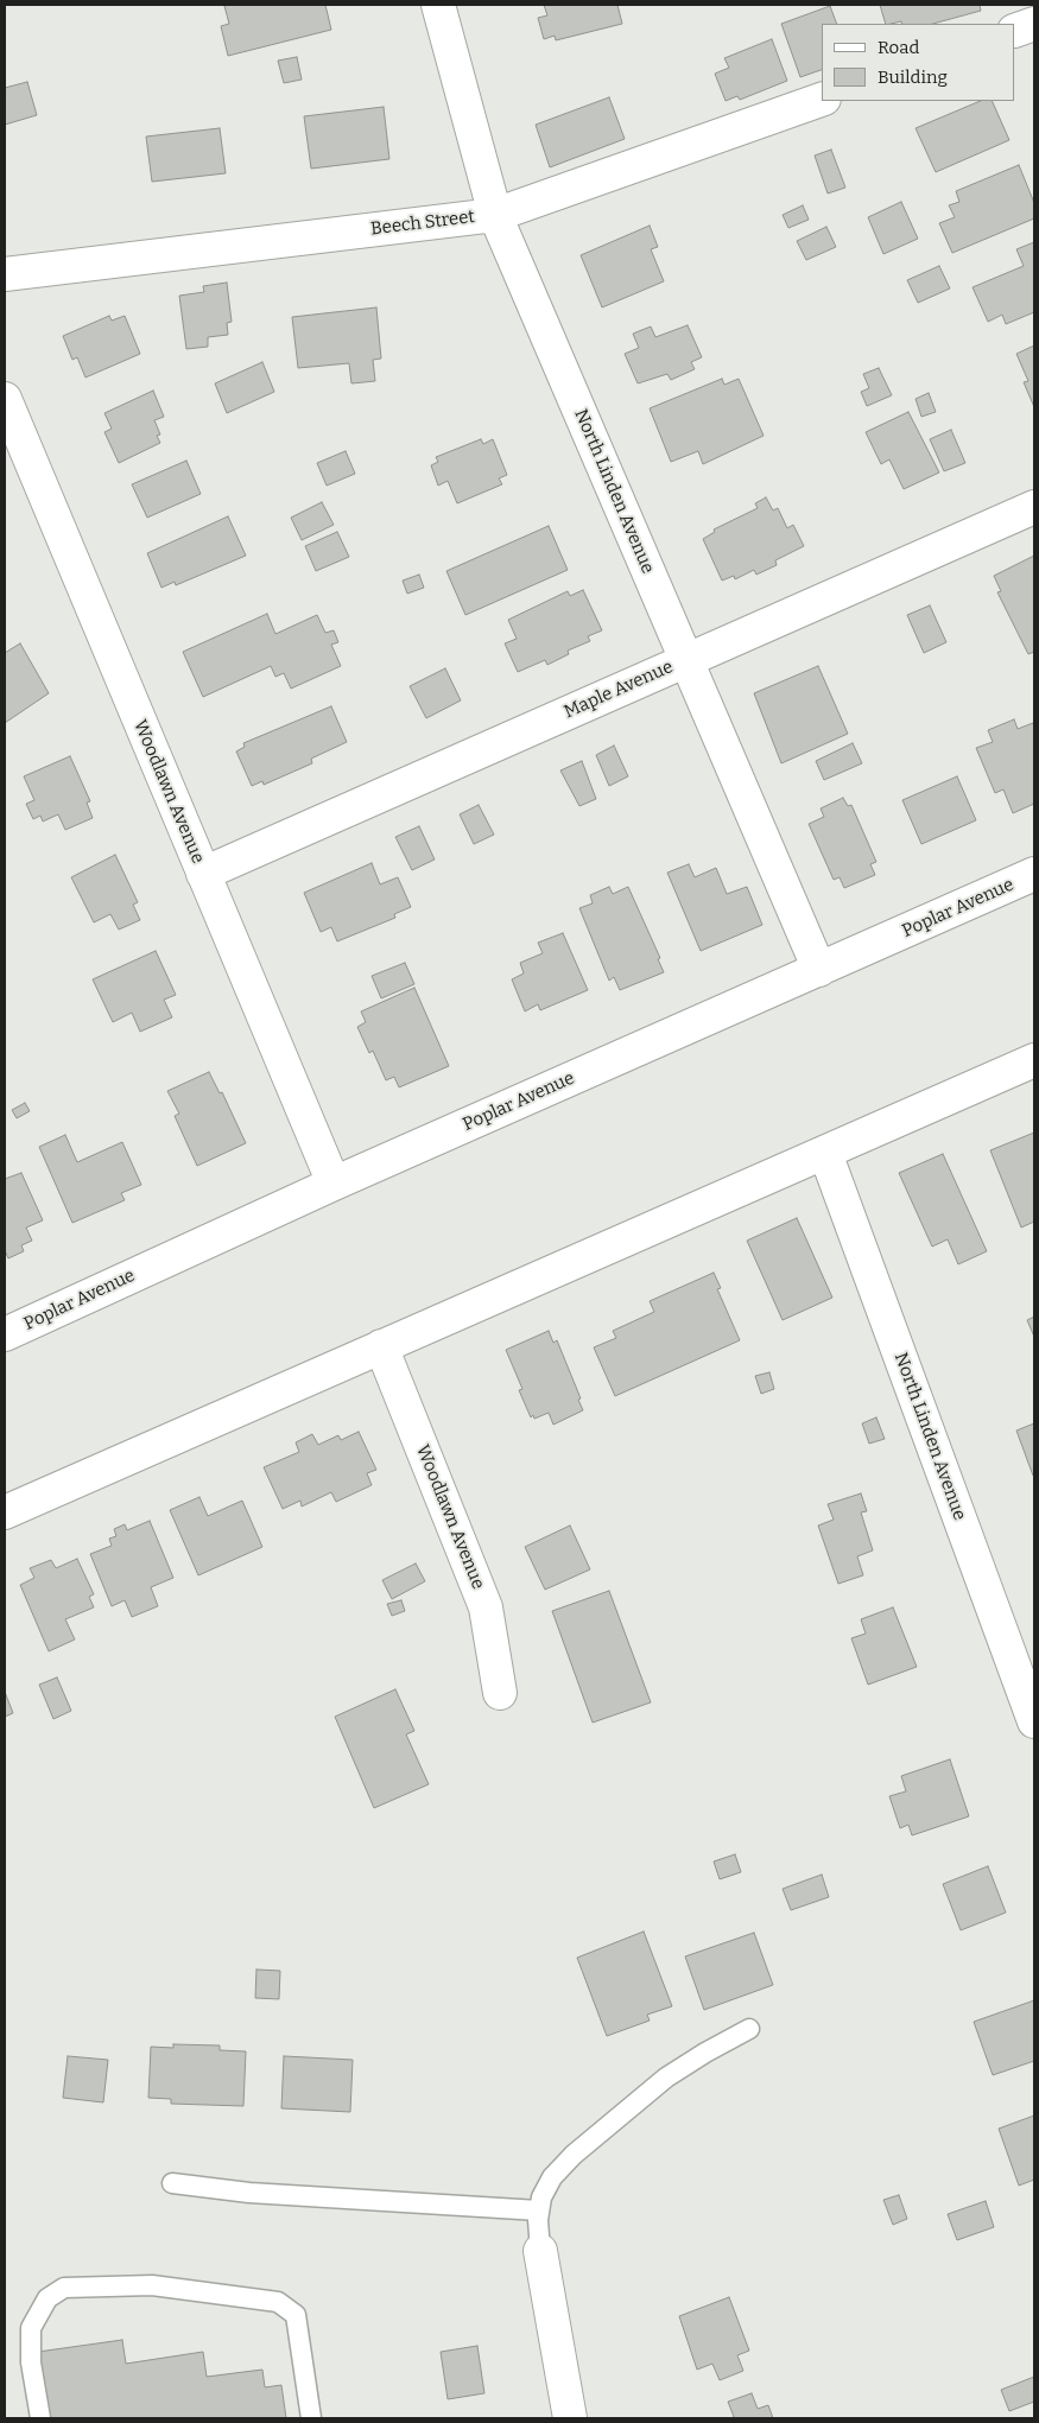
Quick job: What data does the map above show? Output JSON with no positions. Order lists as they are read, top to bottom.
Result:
{
  "streets": {
    "street": [
      "Beech Street",
      "North Linden Avenue",
      "Maple Avenue",
      "Woodlawn Avenue",
      "Poplar Avenue"
    ]
  },
  "crossings": [
    ["Beech Street", "North Linden Avenue"],
    ["North Linden Avenue", "Maple Avenue"],
    ["North Linden Avenue", "Poplar Avenue"],
    ["Maple Avenue", "Woodlawn Avenue"],
    ["Woodlawn Avenue", "Poplar Avenue"]
  ],
  "legend": ["Road", "Building"]
}
